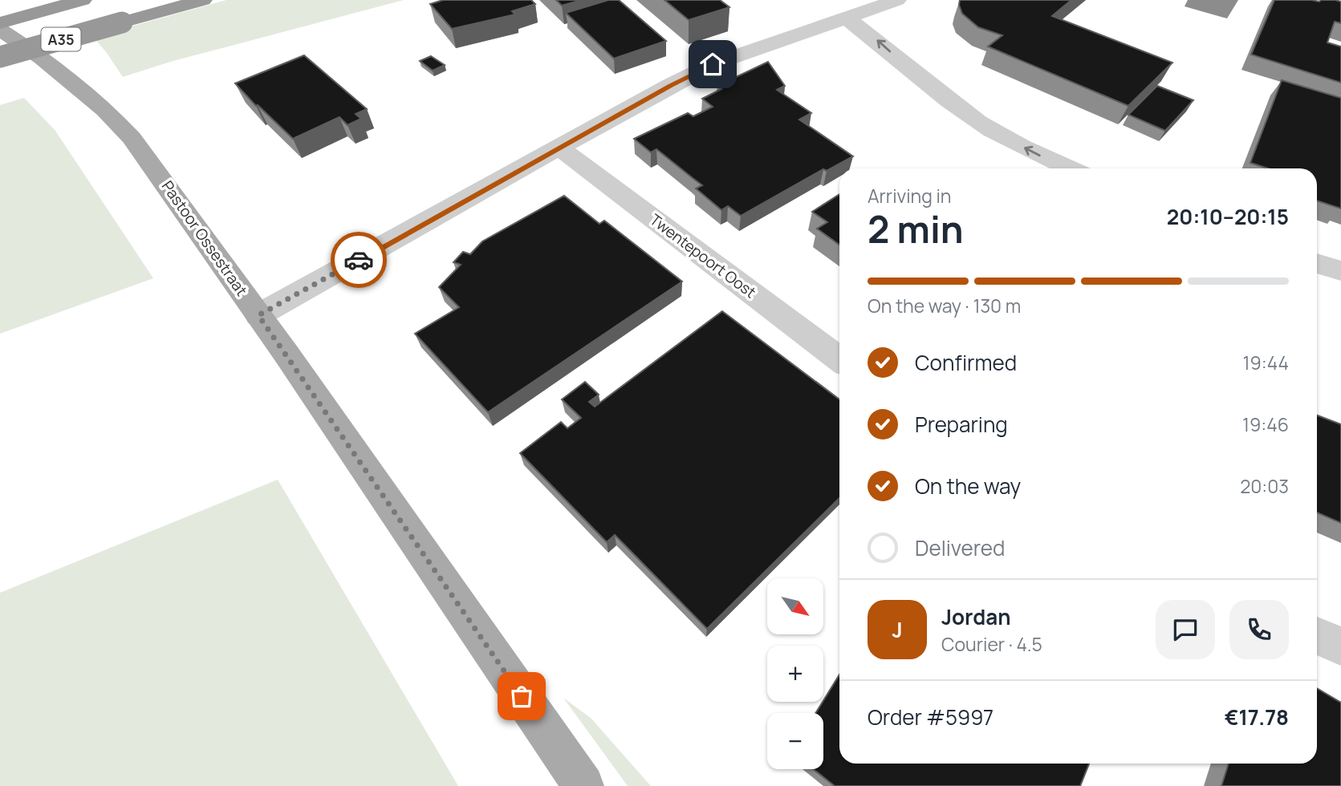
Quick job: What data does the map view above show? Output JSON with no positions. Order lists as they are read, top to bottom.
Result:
{
  "streets": {
    "highway": ["A35"],
    "main road": ["Pastoor Ossestraat"],
    "street": ["Twentepoort Oost"]
  },
  "north": "bottom right",
  "page": {
    "heading": ["2 min", "Arriving in", "20:10–20:15"],
    "panel": [
      "Jordan",
      "Courier · 4.5",
      "Order #5997",
      "€17.78"
    ],
    "bar": "On the way · 130 m",
    "list": [
      ["Confirmed", "19:44"],
      ["Preparing", "19:46"],
      ["On the way", "20:03"],
      "Delivered"
    ],
    "map_buttons": ["+", "−"],
    "round": "J"
  }
}
